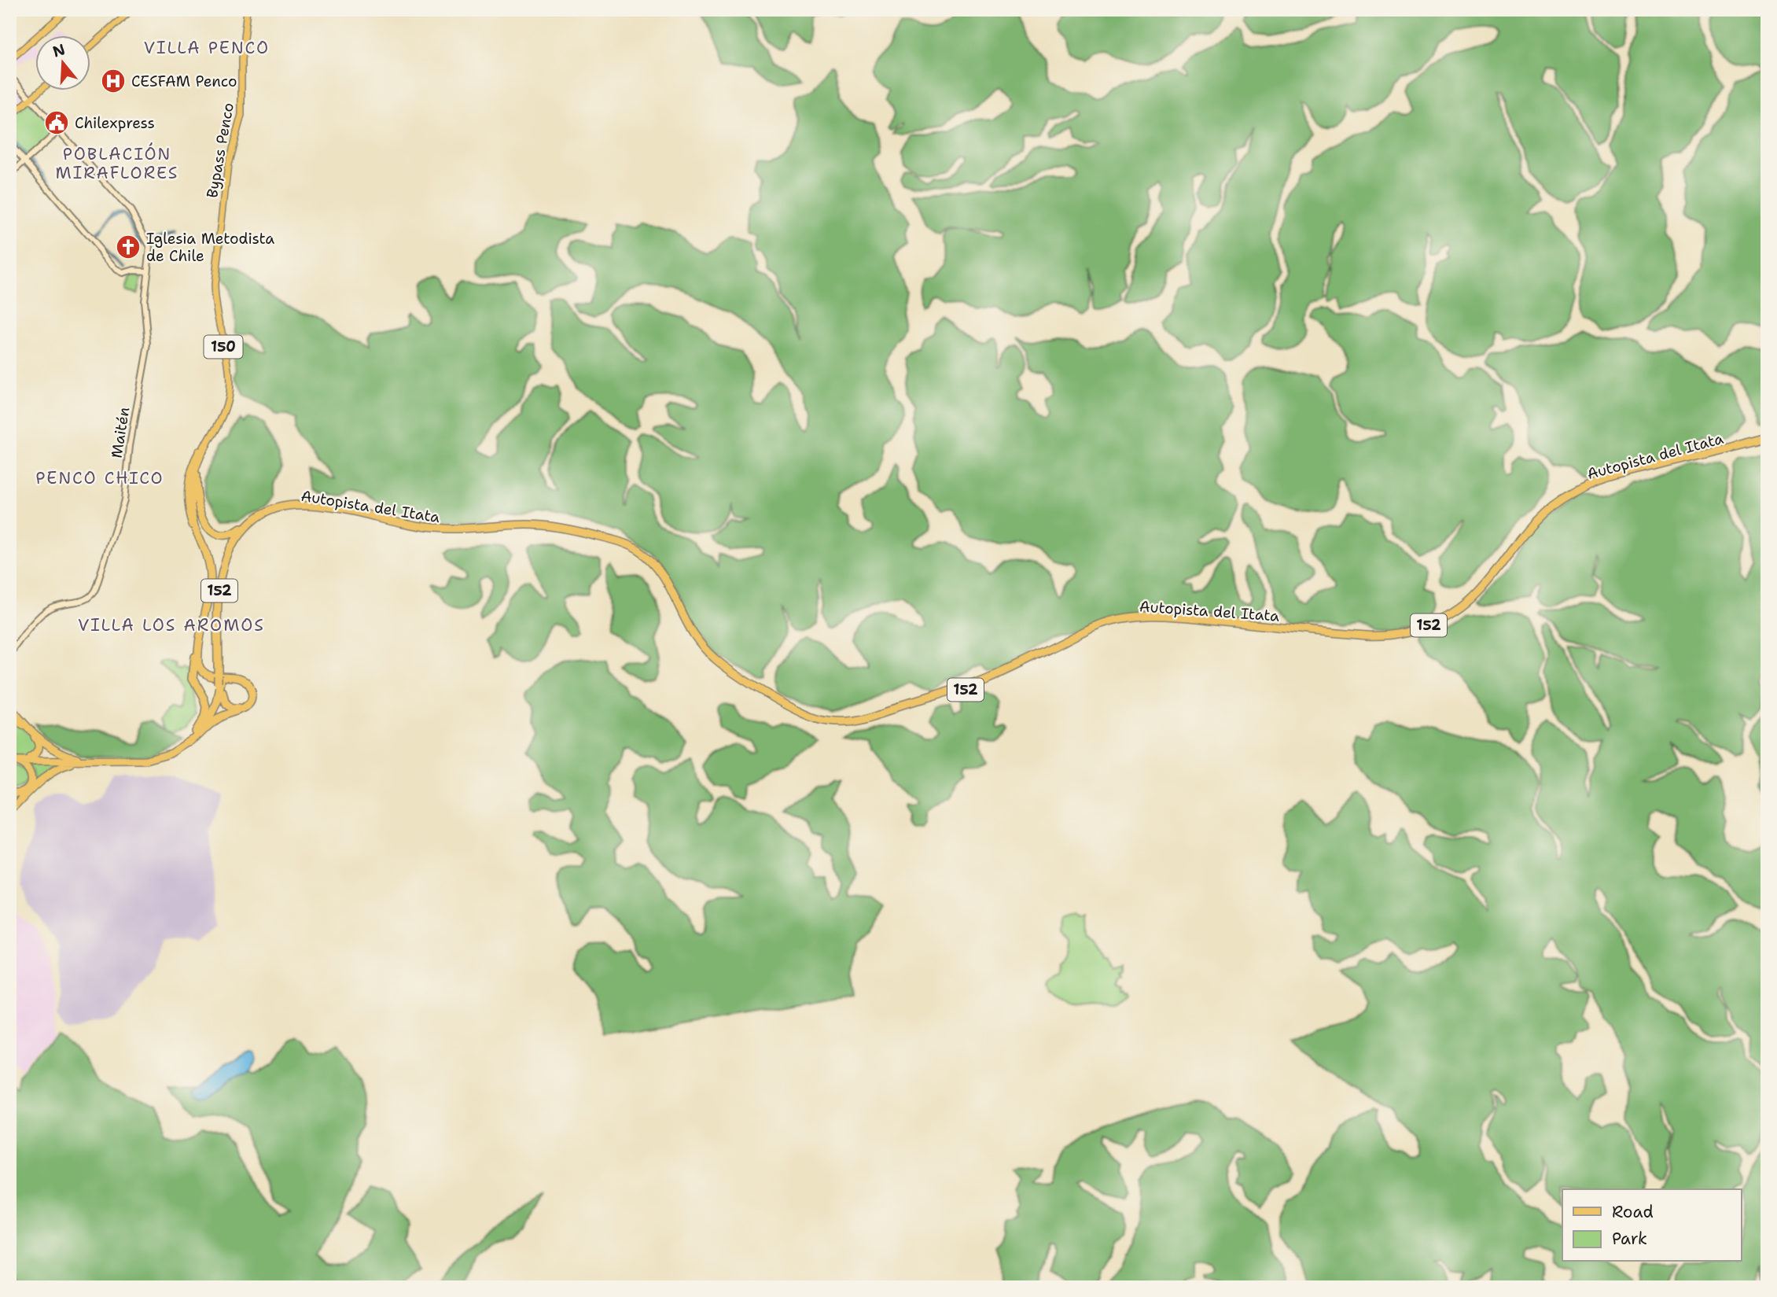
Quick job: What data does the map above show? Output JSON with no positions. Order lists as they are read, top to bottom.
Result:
{
  "streets": {
    "highway": ["Autopista del Itata", "152"],
    "main road": ["Bypass Penco", "150", "Maitén"]
  },
  "districts": [
    "VILLA PENCO",
    "POBLACIÓN MIRAFLORES",
    "PENCO CHICO",
    "VILLA LOS AROMOS"
  ],
  "places": {
    "hospital": ["CESFAM Penco"],
    "public building": ["Chilexpress"],
    "church": ["Iglesia Metodista de Chile"]
  },
  "legend": ["Road", "Park"],
  "north": "top"
}
